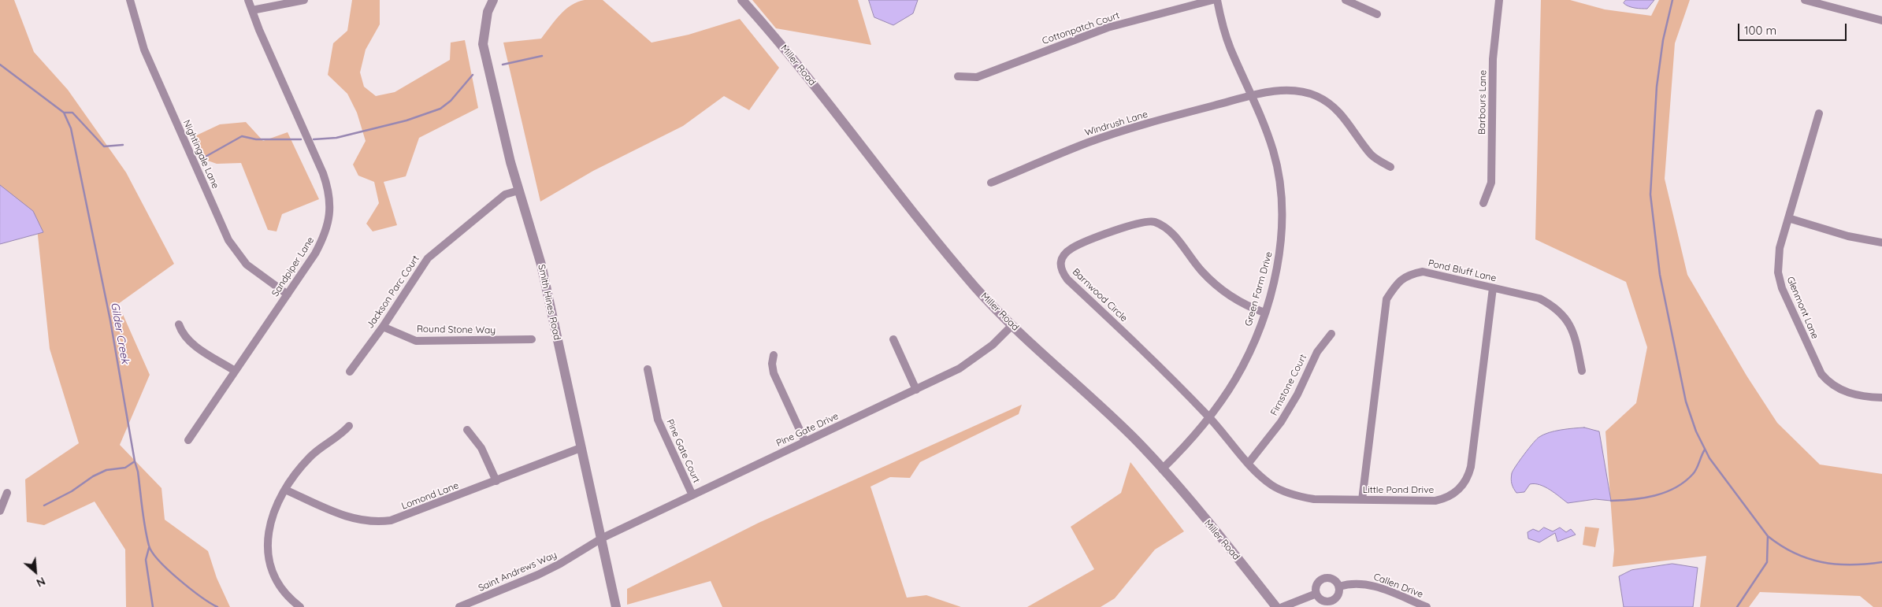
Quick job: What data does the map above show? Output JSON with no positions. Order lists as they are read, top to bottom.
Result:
{
  "streets": {
    "street": [
      "Cottonpatch Court",
      "Miller Road",
      "Barbours Lane",
      "Windrush Lane",
      "Nightingale Lane",
      "Sandpiper Lane",
      "Pond Bluff Lane",
      "Green Farm Drive",
      "Jackson Parc Court",
      "Barnwood Circle",
      "Smith Hines Road",
      "Glenmont Lane",
      "Round Stone Way",
      "Firnstone Court",
      "Pine Gate Drive",
      "Pine Gate Court",
      "Little Pond Drive",
      "Lomond Lane",
      "Saint Andrews Way",
      "Callen Drive"
    ]
  },
  "crossings": [
    ["Miller Road", "Green Farm Drive"],
    ["Miller Road", "Pine Gate Drive"],
    ["Windrush Lane", "Green Farm Drive"],
    ["Nightingale Lane", "Sandpiper Lane"],
    ["Pond Bluff Lane", "Little Pond Drive"],
    ["Green Farm Drive", "Barnwood Circle"],
    ["Green Farm Drive", "Little Pond Drive"],
    ["Jackson Parc Court", "Smith Hines Road"],
    ["Jackson Parc Court", "Round Stone Way"],
    ["Barnwood Circle", "Little Pond Drive"],
    ["Smith Hines Road", "Pine Gate Drive"],
    ["Smith Hines Road", "Lomond Lane"],
    ["Smith Hines Road", "Saint Andrews Way"],
    ["Firnstone Court", "Little Pond Drive"],
    ["Pine Gate Drive", "Pine Gate Court"],
    ["Pine Gate Drive", "Saint Andrews Way"]
  ],
  "water": ["Gilder Creek"],
  "scale_bar": "100 m",
  "north": "bottom right"
}
